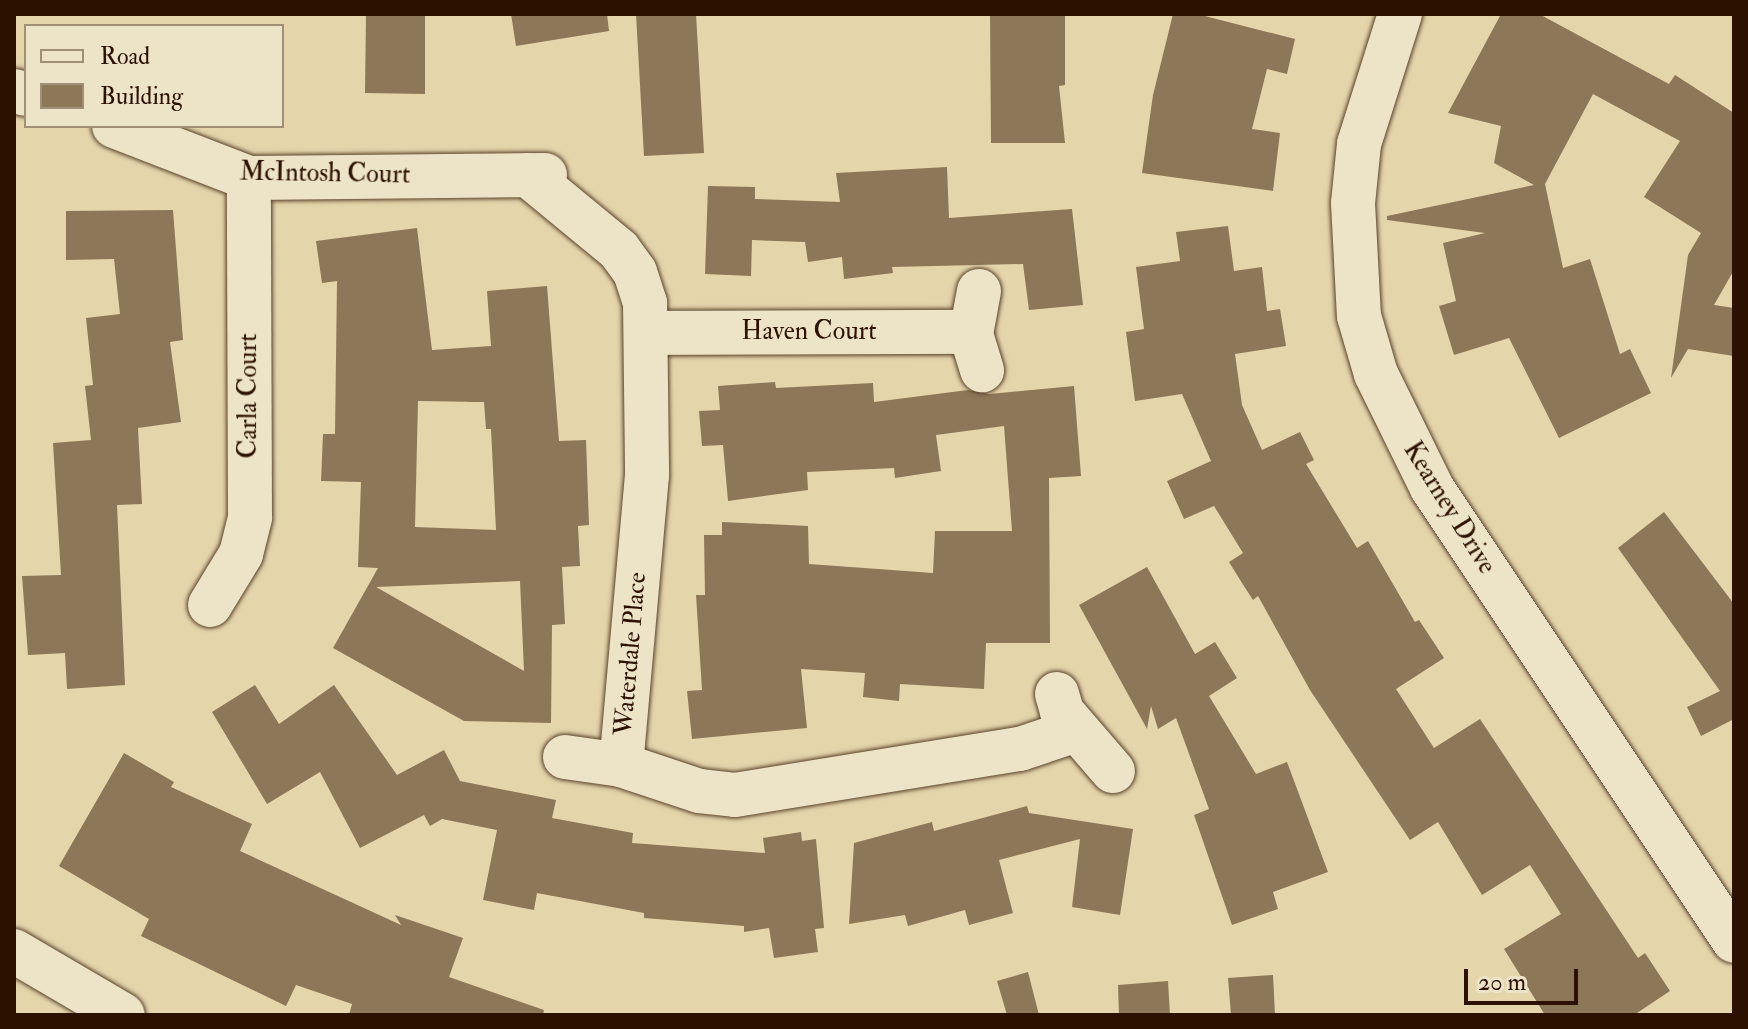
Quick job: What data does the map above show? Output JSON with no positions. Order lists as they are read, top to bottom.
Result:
{
  "streets": {
    "street": [
      "McIntosh Court",
      "Haven Court",
      "Carla Court",
      "Kearney Drive",
      "Waterdale Place"
    ]
  },
  "crossings": [
    ["McIntosh Court", "Carla Court"],
    ["McIntosh Court", "Waterdale Place"],
    ["Haven Court", "Waterdale Place"]
  ],
  "legend": ["Road", "Building"],
  "scale_bar": "20 m"
}
